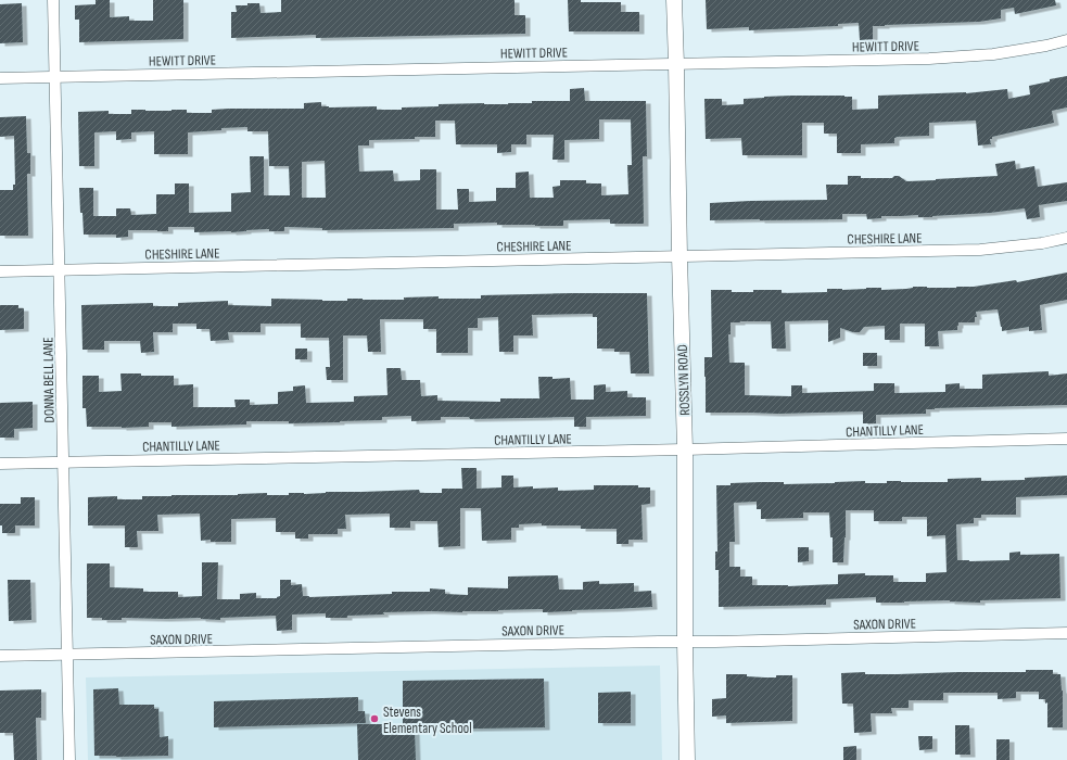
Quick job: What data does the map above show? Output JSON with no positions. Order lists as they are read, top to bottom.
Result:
{
  "streets": {
    "street": [
      "HEWITT DRIVE",
      "CHESHIRE LANE",
      "DONNA BELL LANE",
      "ROSSLYN ROAD",
      "CHANTILLY LANE",
      "SAXON DRIVE"
    ]
  },
  "crossings": [
    ["HEWITT DRIVE", "DONNA BELL LANE"],
    ["HEWITT DRIVE", "ROSSLYN ROAD"],
    ["CHESHIRE LANE", "DONNA BELL LANE"],
    ["CHESHIRE LANE", "ROSSLYN ROAD"],
    ["DONNA BELL LANE", "CHANTILLY LANE"],
    ["DONNA BELL LANE", "SAXON DRIVE"],
    ["ROSSLYN ROAD", "CHANTILLY LANE"],
    ["ROSSLYN ROAD", "SAXON DRIVE"]
  ],
  "places": ["Stevens Elementary School"]
}
